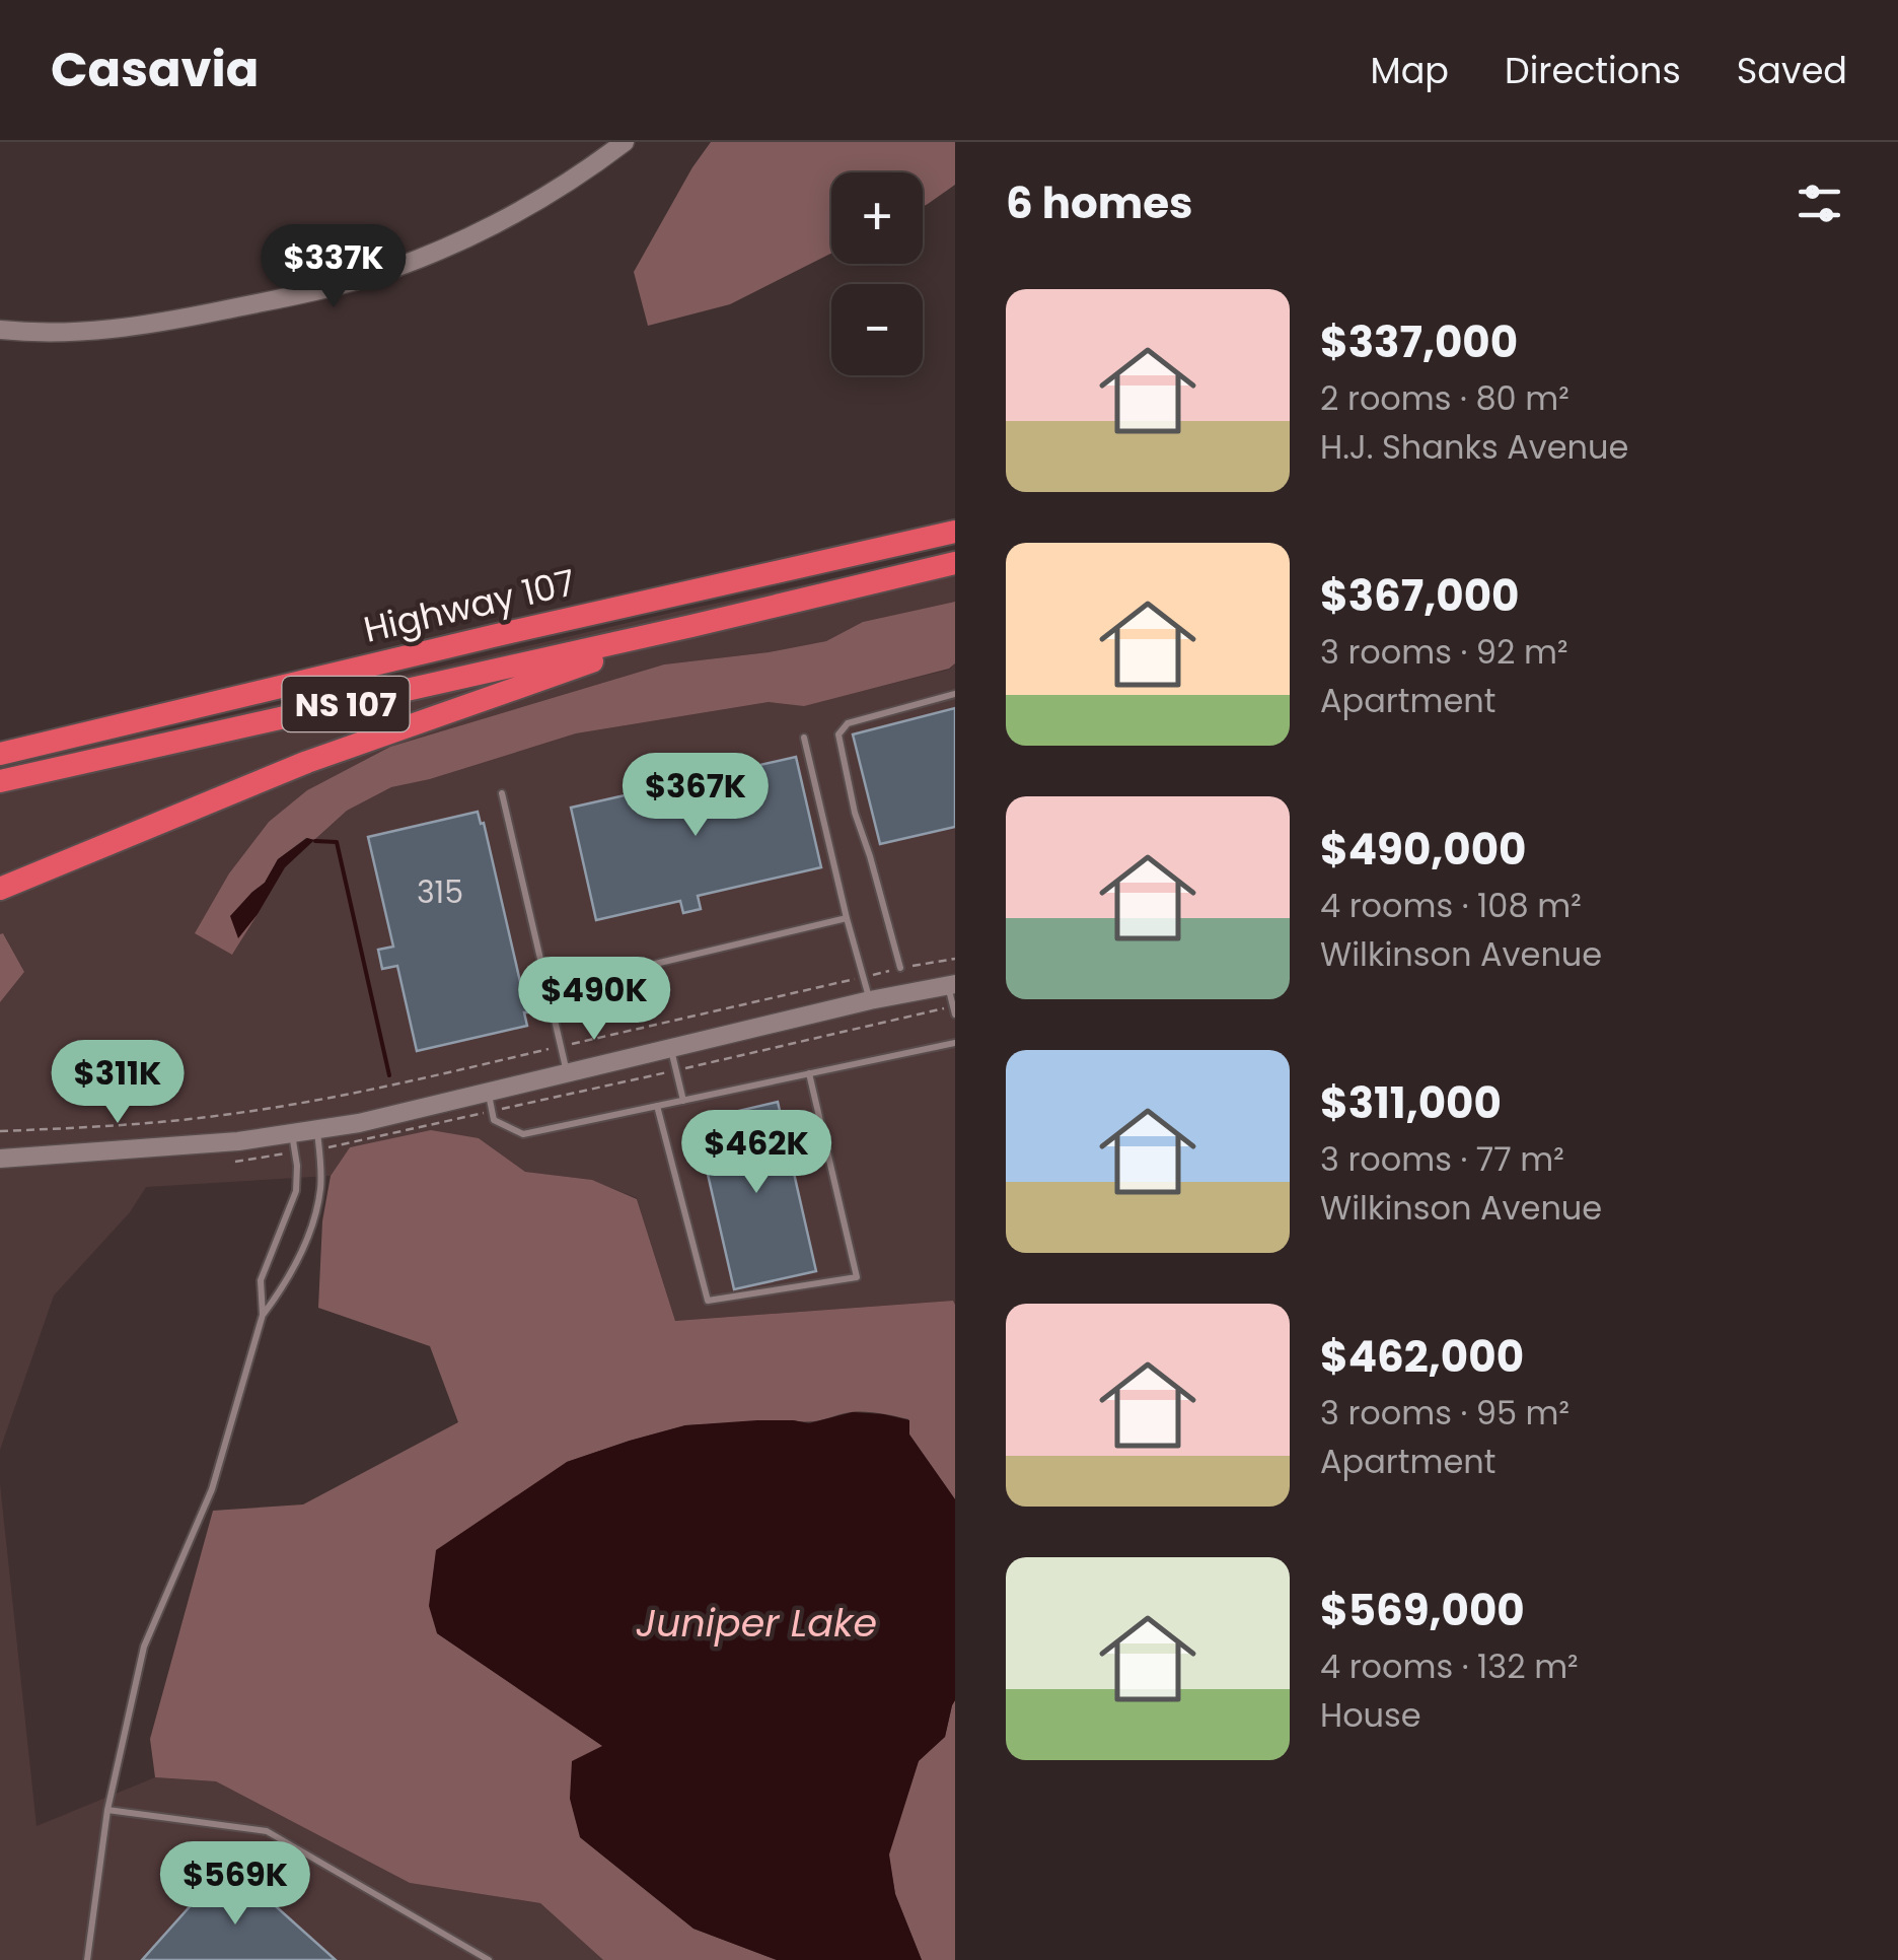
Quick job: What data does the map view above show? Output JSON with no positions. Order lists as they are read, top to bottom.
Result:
{
  "streets": {
    "highway": ["Highway 107", "NS 107"]
  },
  "water": ["Juniper Lake"],
  "house_numbers": ["315"],
  "page": {
    "header": "Casavia",
    "nav": ["Map", "Directions", "Saved"],
    "heading": "6 homes",
    "map_buttons": ["+", "−"],
    "price": [
      "$337K",
      "$367K",
      "$490K",
      "$311K",
      "$462K",
      "$569K"
    ],
    "list": [
      {
        "name": "$337,000",
        "note": "2 rooms · 80 m² · H.J. Shanks Avenue"
      },
      {
        "name": "$367,000",
        "note": "3 rooms · 92 m² · Apartment"
      },
      {
        "name": "$490,000",
        "note": "4 rooms · 108 m² · Wilkinson Avenue"
      },
      {
        "name": "$311,000",
        "note": "3 rooms · 77 m² · Wilkinson Avenue"
      },
      {
        "name": "$462,000",
        "note": "3 rooms · 95 m² · Apartment"
      },
      {
        "name": "$569,000",
        "note": "4 rooms · 132 m² · House"
      }
    ]
  }
}
